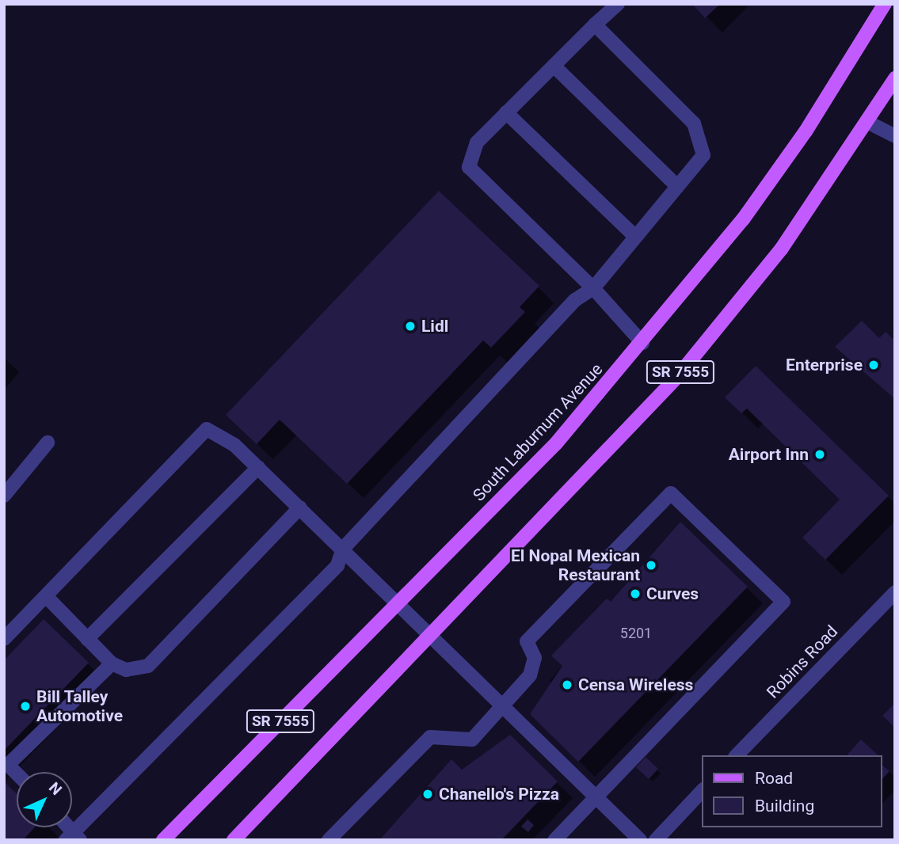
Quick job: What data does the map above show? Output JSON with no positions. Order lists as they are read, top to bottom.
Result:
{
  "streets": {
    "main road": ["SR 7555", "South Laburnum Avenue"],
    "street": ["Robins Road"]
  },
  "places": [
    "Lidl",
    "Enterprise",
    "Airport Inn",
    "El Nopal Mexican Restaurant",
    "Curves",
    "Censa Wireless",
    "Bill Talley Automotive",
    "Chanello's Pizza"
  ],
  "house_numbers": ["5201"],
  "legend": ["Road", "Building"],
  "north": "top right"
}
